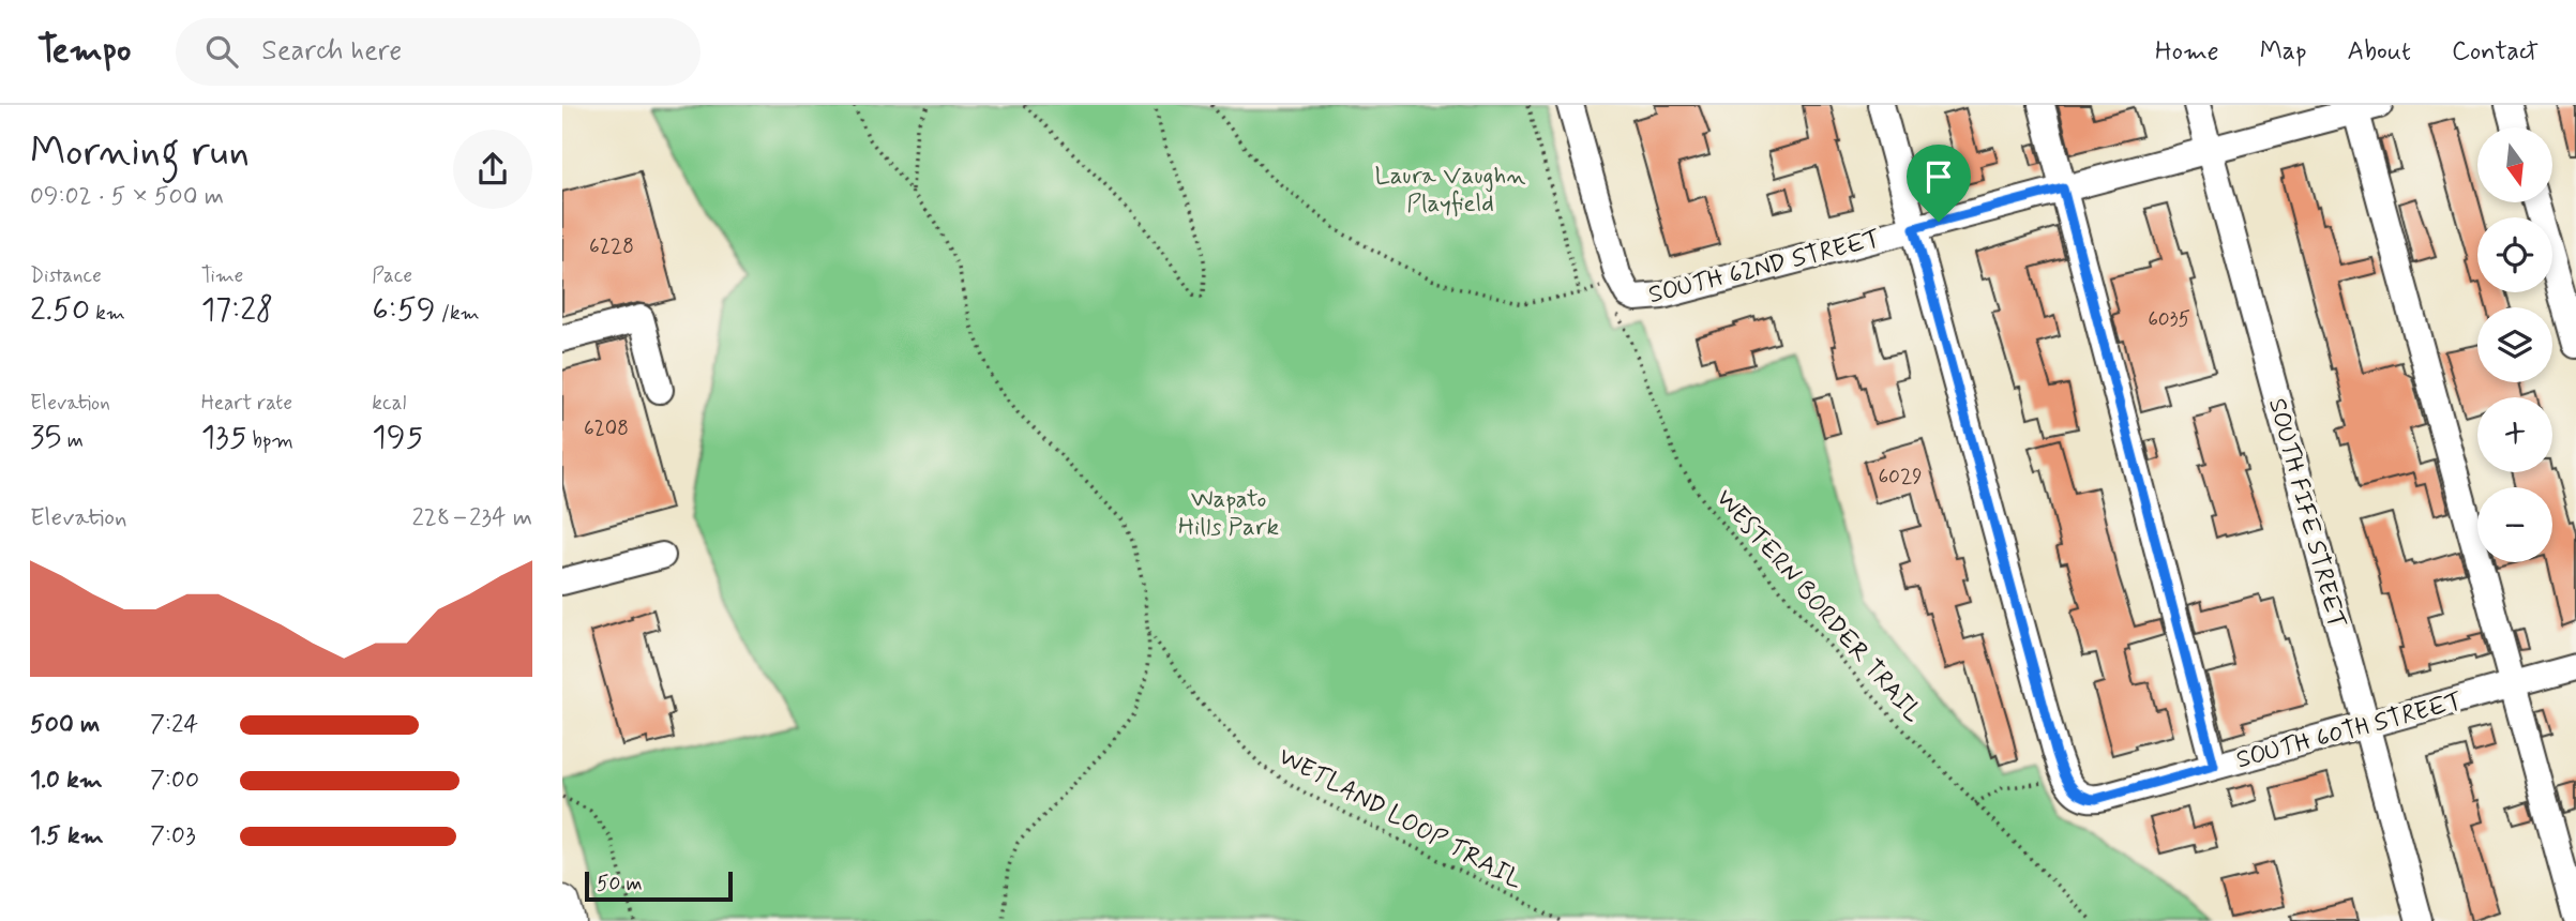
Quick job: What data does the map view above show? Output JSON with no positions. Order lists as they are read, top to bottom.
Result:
{
  "streets": {
    "street": ["SOUTH 62ND STREET", "SOUTH FIFE STREET", "SOUTH 60TH STREET"],
    "path": ["WESTERN BORDER TRAIL", "WETLAND LOOP TRAIL"]
  },
  "crossings": [
    ["SOUTH 62ND STREET", "SOUTH FIFE STREET"],
    ["SOUTH 62ND STREET", "WESTERN BORDER TRAIL"],
    ["SOUTH FIFE STREET", "SOUTH 60TH STREET"]
  ],
  "parks": ["Laura Vaughn Playfield", "Wapato Hills Park"],
  "house_numbers": [
    "6228",
    "6035",
    "6208",
    "6029"
  ],
  "scale_bar": "50 m",
  "north": "bottom",
  "page": {
    "header": "Tempo",
    "search": "Search here",
    "nav": [
      "Home",
      "Map",
      "About",
      "Contact"
    ],
    "heading": ["Morning run", "09:02 · 5 × 500 m"],
    "map_buttons": ["+", "−"],
    "stats": [
      ["Distance", "2.50 km"],
      ["Time", "17:28"],
      ["Pace", "6:59 /km"],
      ["Elevation", "35 m"],
      ["Heart rate", "135 bpm"],
      ["kcal", "195"]
    ],
    "chart": ["Elevation", "228–234 m"],
    "list": [
      {
        "name": "500 m",
        "note": "7:24"
      },
      {
        "name": "1.0 km",
        "note": "7:00"
      },
      {
        "name": "1.5 km",
        "note": "7:03"
      }
    ],
    "scale": "50 m"
  }
}
